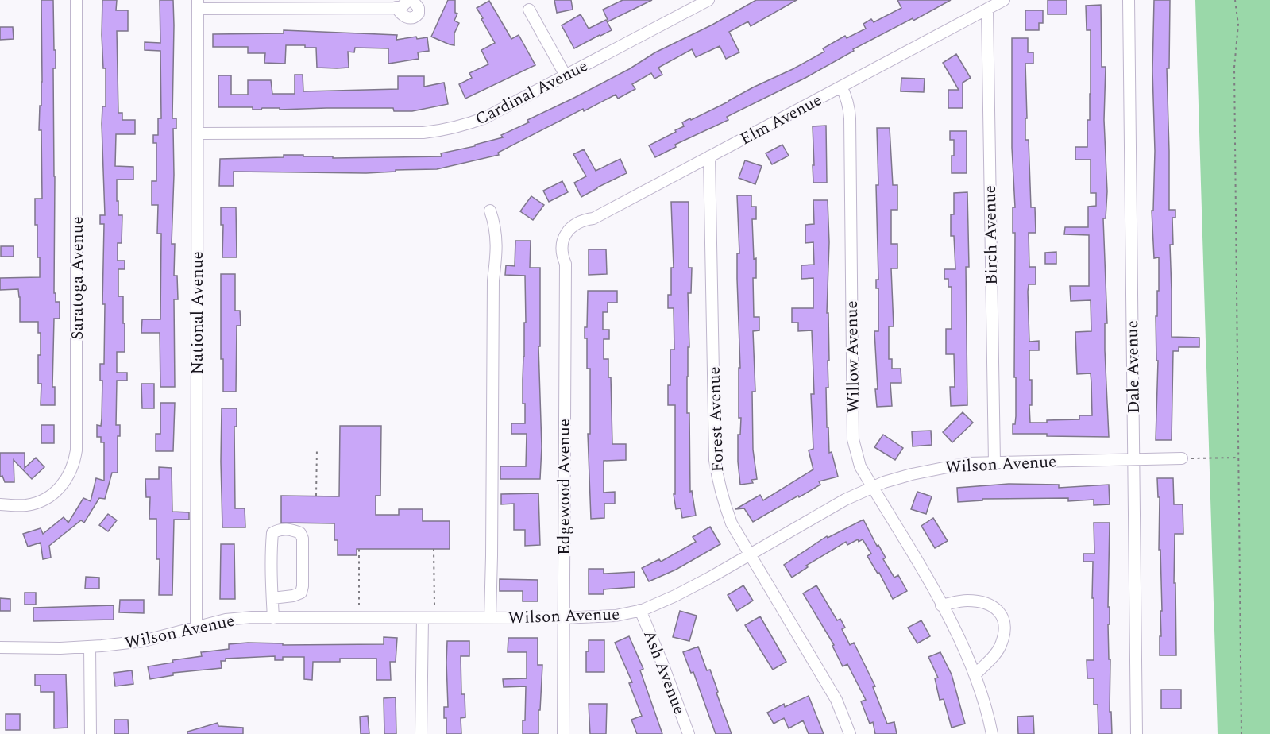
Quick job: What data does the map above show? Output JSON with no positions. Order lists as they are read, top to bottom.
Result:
{
  "streets": {
    "street": [
      "Cardinal Avenue",
      "Elm Avenue",
      "Birch Avenue",
      "Saratoga Avenue",
      "National Avenue",
      "Willow Avenue",
      "Dale Avenue",
      "Forest Avenue",
      "Wilson Avenue",
      "Edgewood Avenue",
      "Ash Avenue"
    ]
  },
  "crossings": [
    ["Cardinal Avenue", "National Avenue"],
    ["Elm Avenue", "Birch Avenue"],
    ["Elm Avenue", "Willow Avenue"],
    ["Elm Avenue", "Forest Avenue"],
    ["Elm Avenue", "Edgewood Avenue"],
    ["Birch Avenue", "Wilson Avenue"],
    ["National Avenue", "Wilson Avenue"],
    ["Willow Avenue", "Wilson Avenue"],
    ["Dale Avenue", "Wilson Avenue"],
    ["Forest Avenue", "Wilson Avenue"],
    ["Wilson Avenue", "Edgewood Avenue"],
    ["Wilson Avenue", "Ash Avenue"]
  ]
}
